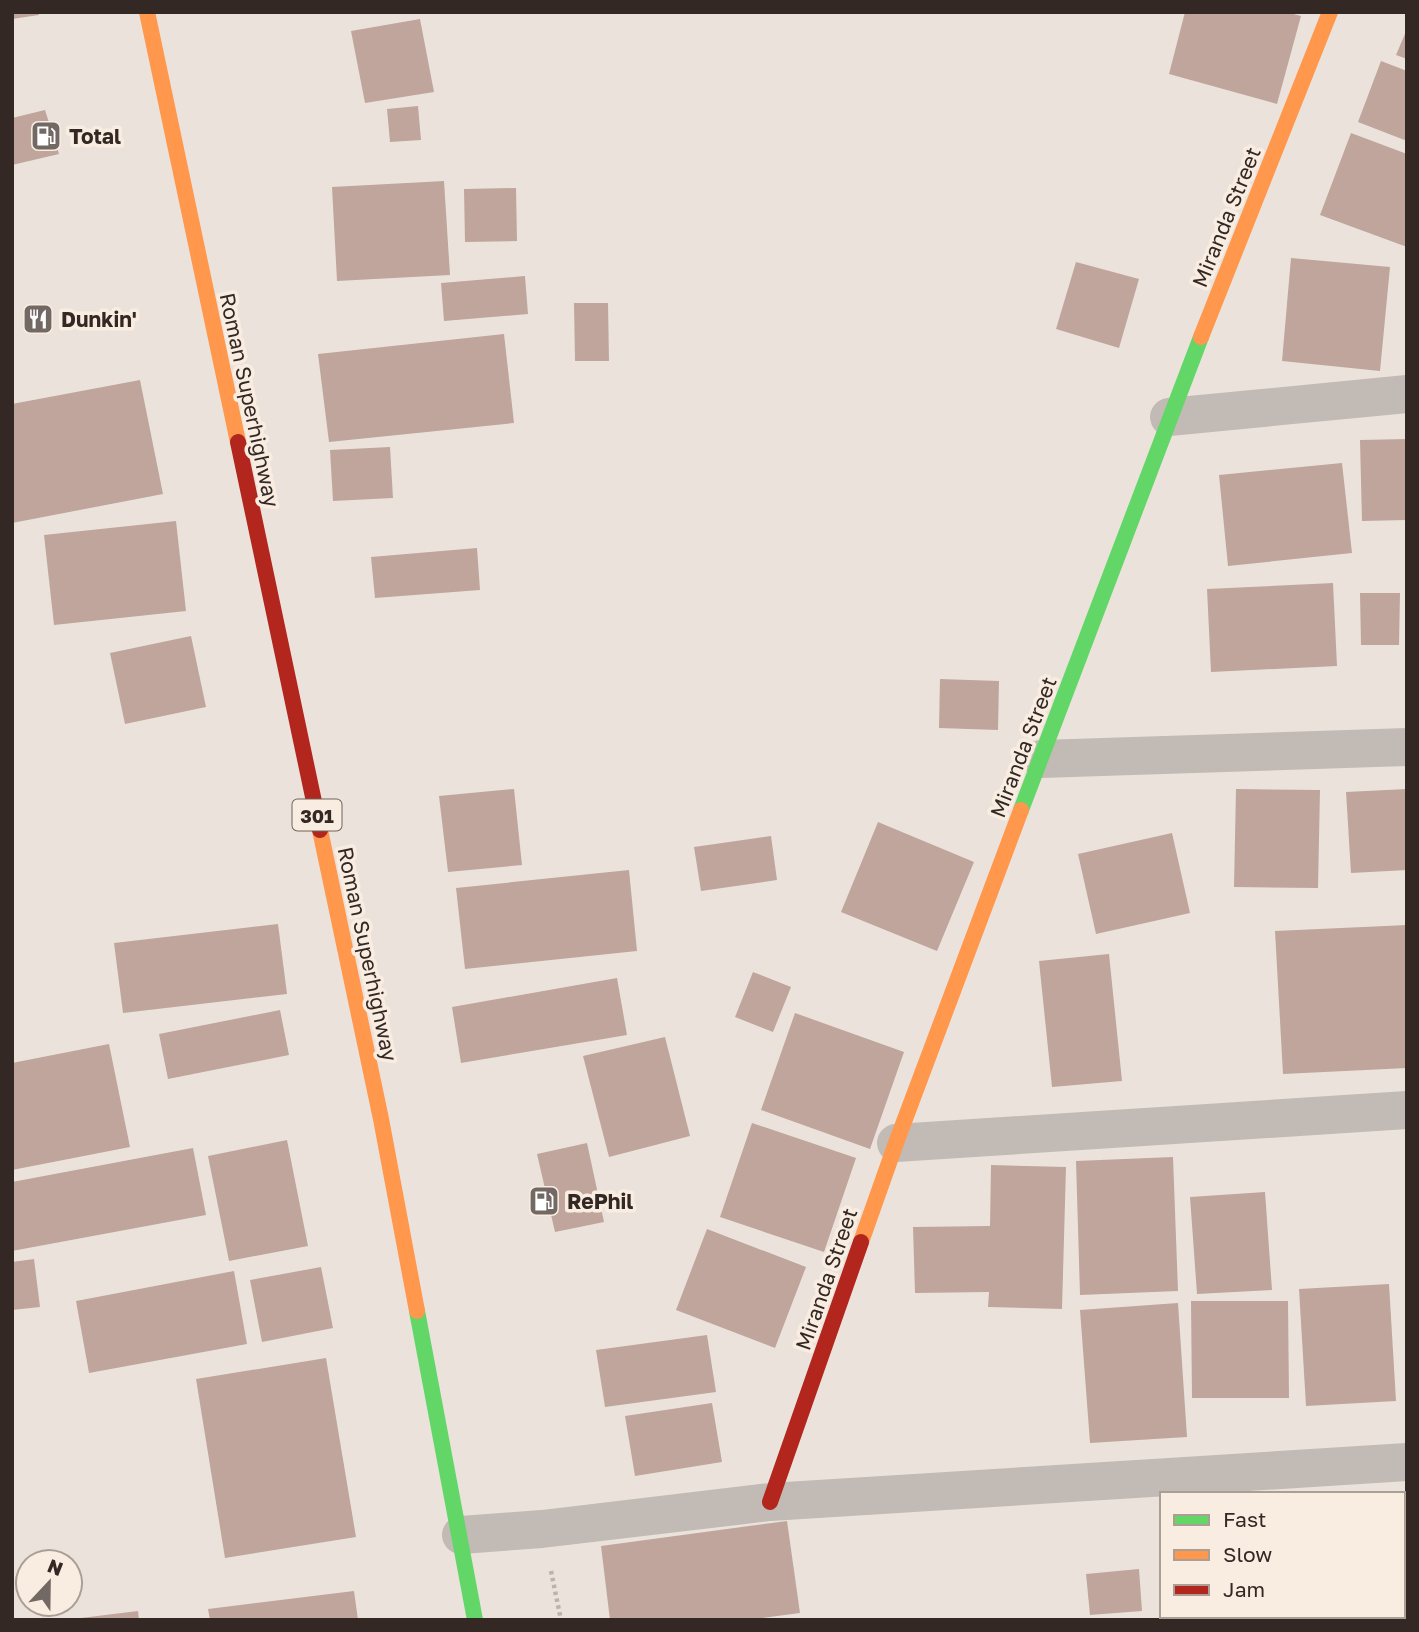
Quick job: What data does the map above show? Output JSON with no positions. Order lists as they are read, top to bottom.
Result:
{
  "streets": {
    "main road": ["Miranda Street", "Roman Superhighway", "301"]
  },
  "places": {
    "fuel station": ["Total", "RePhil"],
    "restaurant": ["Dunkin'"]
  },
  "legend": ["Fast", "Slow", "Jam"],
  "north": "top"
}
